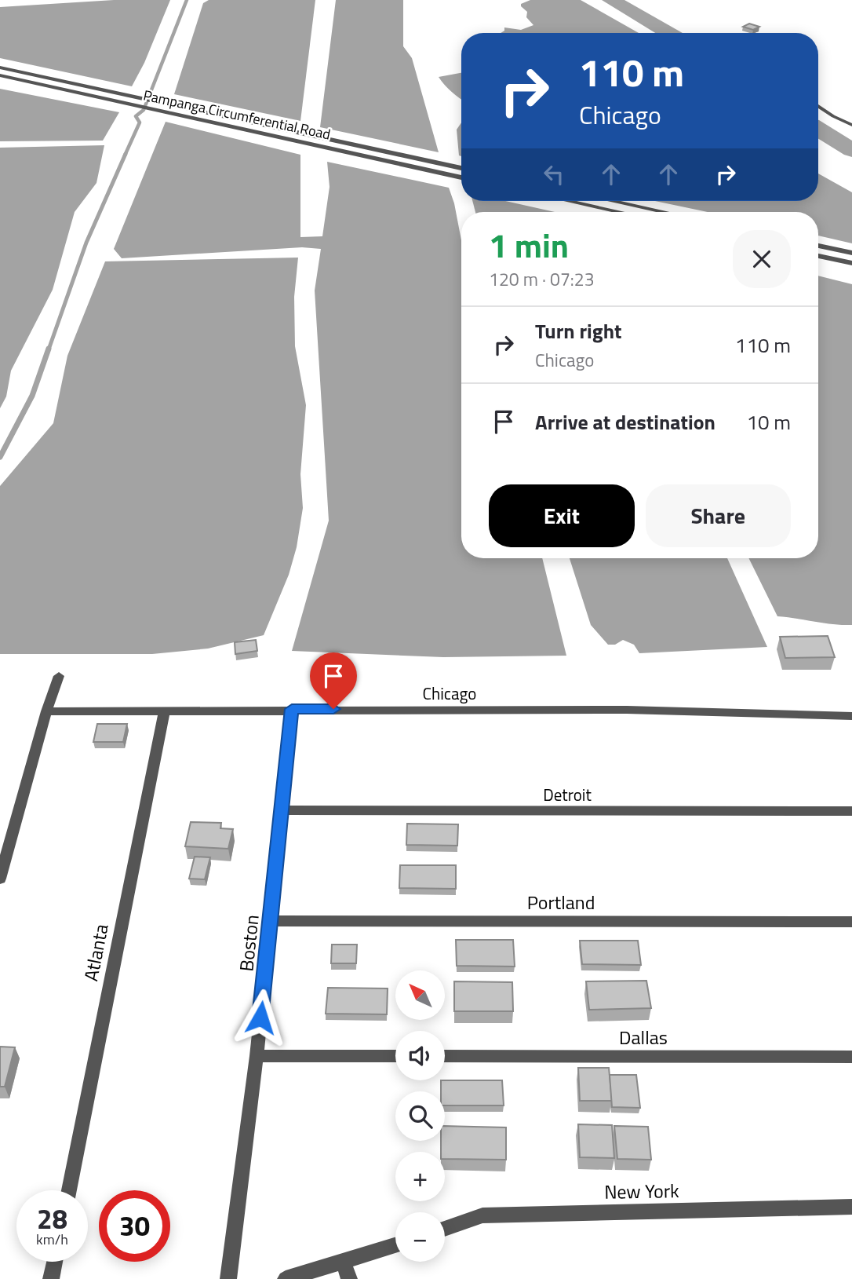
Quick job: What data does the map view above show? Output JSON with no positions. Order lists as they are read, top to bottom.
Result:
{
  "streets": {
    "street": [
      "Pampanga Circumferential Road",
      "Chicago",
      "Detroit",
      "Portland",
      "Boston",
      "Atlanta",
      "Dallas",
      "New York"
    ]
  },
  "crossings": [
    ["Chicago", "Boston"],
    ["Chicago", "Atlanta"],
    ["Detroit", "Boston"],
    ["Portland", "Boston"]
  ],
  "north": "top left",
  "page": {
    "turn": ["110 m", "Chicago"],
    "heading": ["1 min", "120 m · 07:23"],
    "list": [
      {
        "name": "Turn right",
        "note": "Chicago",
        "value": "110 m"
      },
      {
        "name": "Arrive at destination",
        "value": "10 m"
      }
    ],
    "buttons": ["Exit", "Share"],
    "map_buttons": ["+", "−"],
    "speed": "28 km/h",
    "limit": "30"
  }
}
